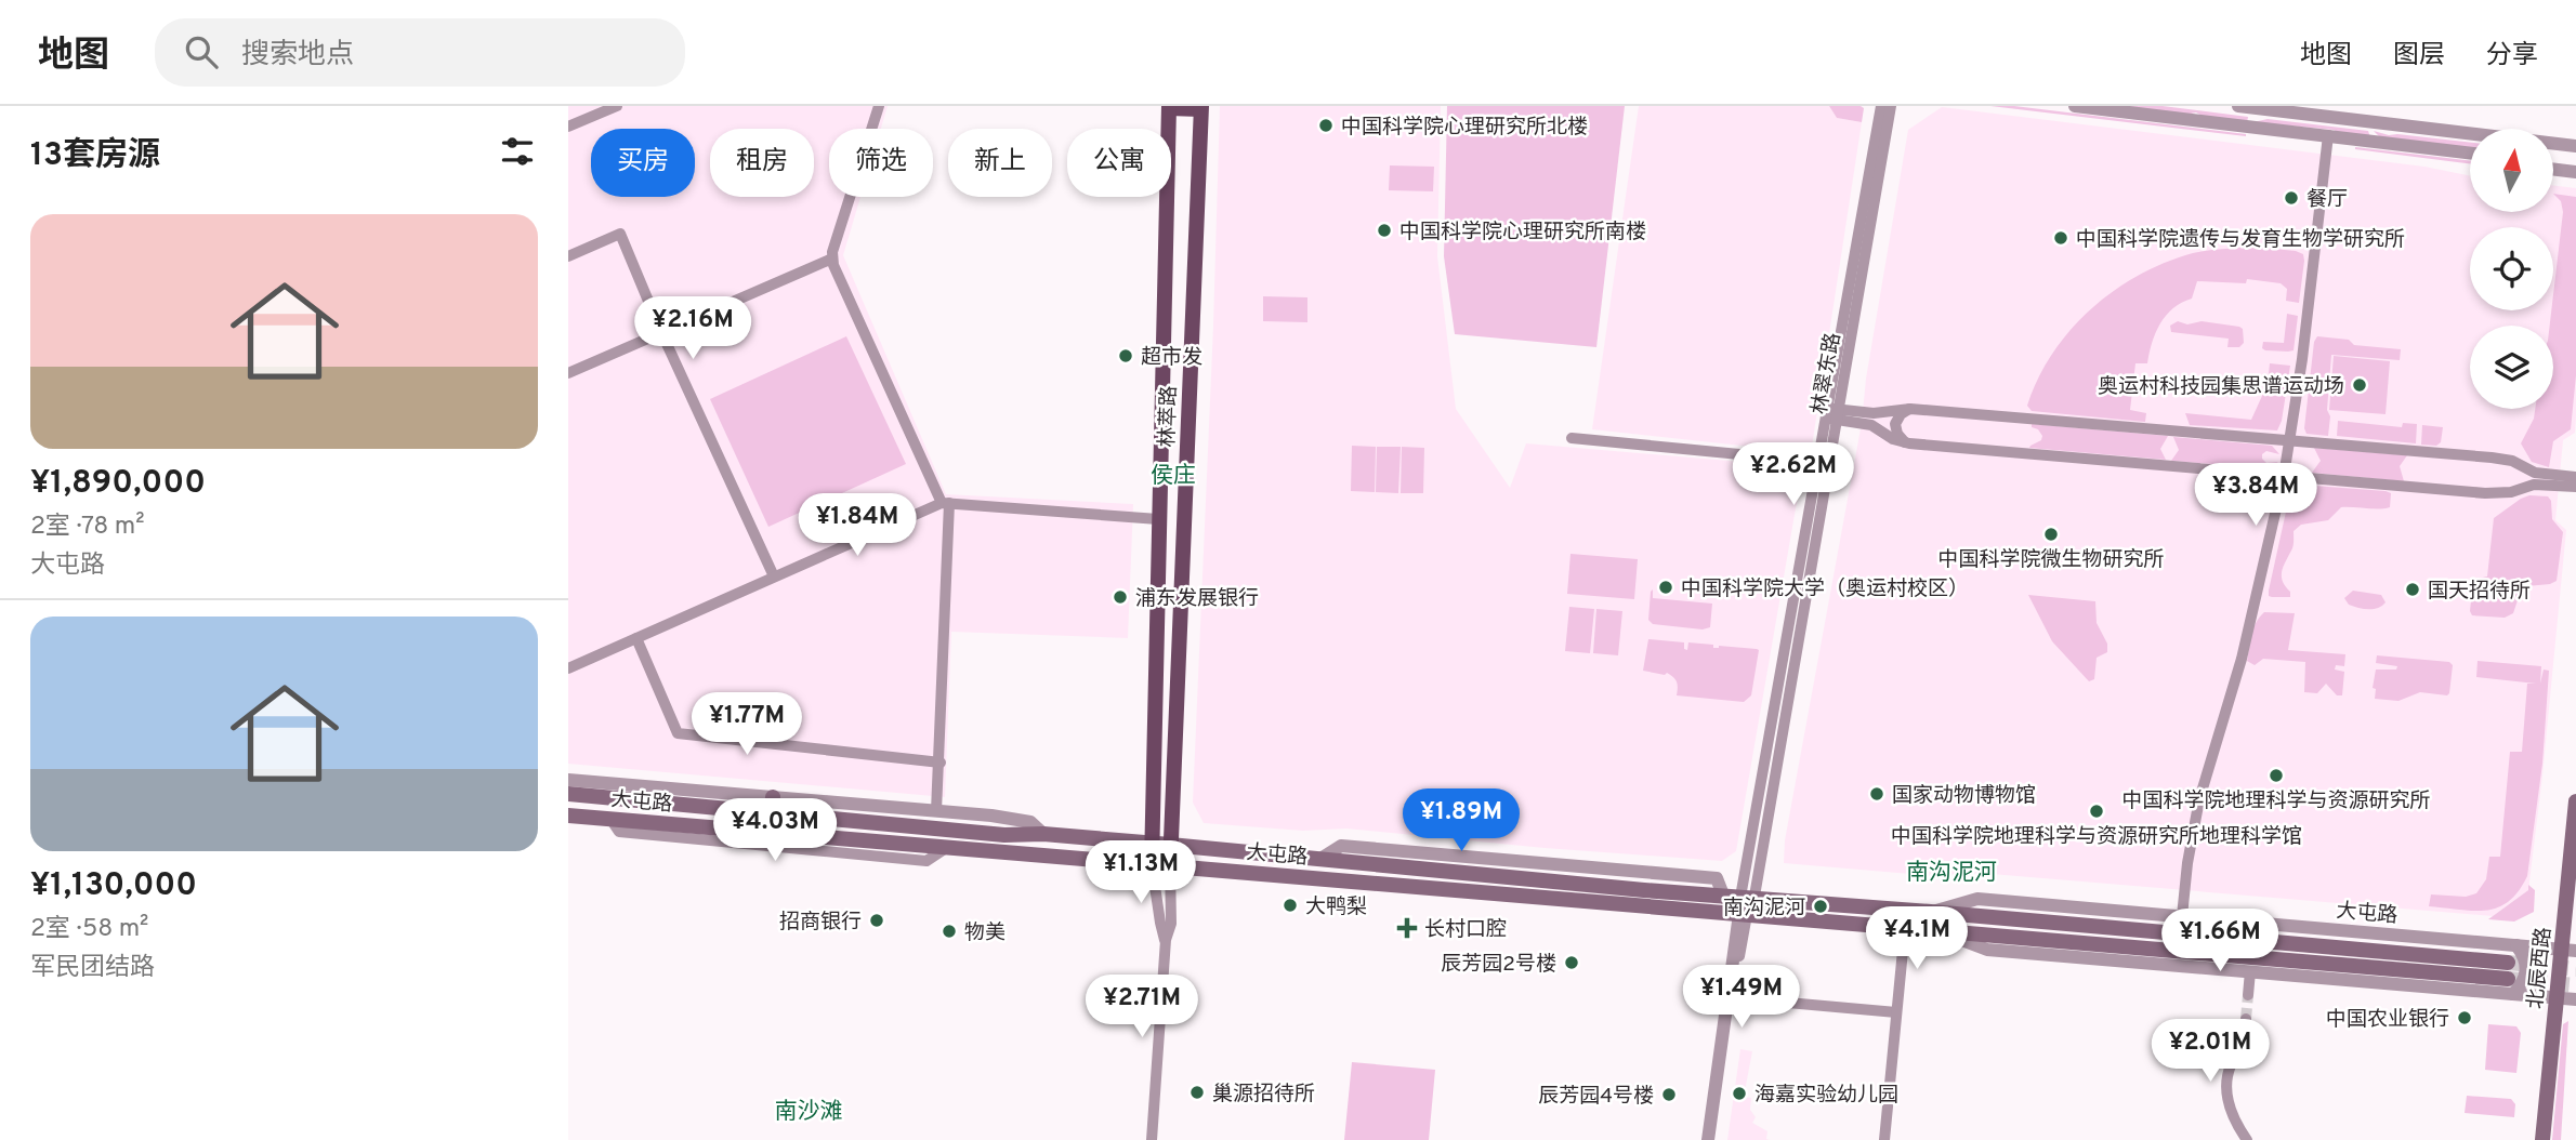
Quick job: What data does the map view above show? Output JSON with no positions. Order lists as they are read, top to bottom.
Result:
{
  "streets": {
    "main road": ["林萃路", "大屯路", "北辰西路"],
    "street": ["林翠东路"]
  },
  "crossings": [
    ["林翠东路", "大屯路"],
    ["林萃路", "大屯路"],
    ["大屯路", "北辰西路"]
  ],
  "districts": ["侯庄", "南沟泥河", "南沙滩"],
  "places": {
    "other": [
      "中国科学院心理研究所北楼",
      "餐厅",
      "中国科学院心理研究所南楼",
      "中国科学院遗传与发育生物学研究所",
      "超市发",
      "奥运村科技园集思谱运动场",
      "中国科学院微生物研究所",
      "中国科学院大学（奥运村校区）",
      "国天招待所",
      "浦东发展银行",
      "中国科学院地理科学与资源研究所",
      "国家动物博物馆",
      "中国科学院地理科学与资源研究所地理科学馆",
      "大鸭梨",
      "南沟泥河",
      "招商银行",
      "物美",
      "辰芳园2号楼",
      "中国农业银行",
      "巢源招待所",
      "海嘉实验幼儿园",
      "辰芳园4号楼"
    ],
    "health": ["长村口腔"]
  },
  "north": "top",
  "page": {
    "header": "地图",
    "search": "搜索地点",
    "nav": ["地图", "图层", "分享"],
    "heading": "13套房源",
    "chip": [
      "买房",
      "租房",
      "筛选",
      "新上",
      "公寓"
    ],
    "list": [
      {
        "name": "¥1,890,000",
        "note": "2室 · 78 m² · 大屯路"
      },
      {
        "name": "¥1,130,000",
        "note": "2室 · 58 m² · 军民团结路"
      }
    ],
    "price": [
      "¥2.16M",
      "¥2.62M",
      "¥3.84M",
      "¥1.84M",
      "¥1.77M",
      "¥1.89M",
      "¥4.03M",
      "¥1.13M",
      "¥4.1M",
      "¥1.66M",
      "¥1.49M",
      "¥2.71M",
      "¥2.01M"
    ]
  }
}
